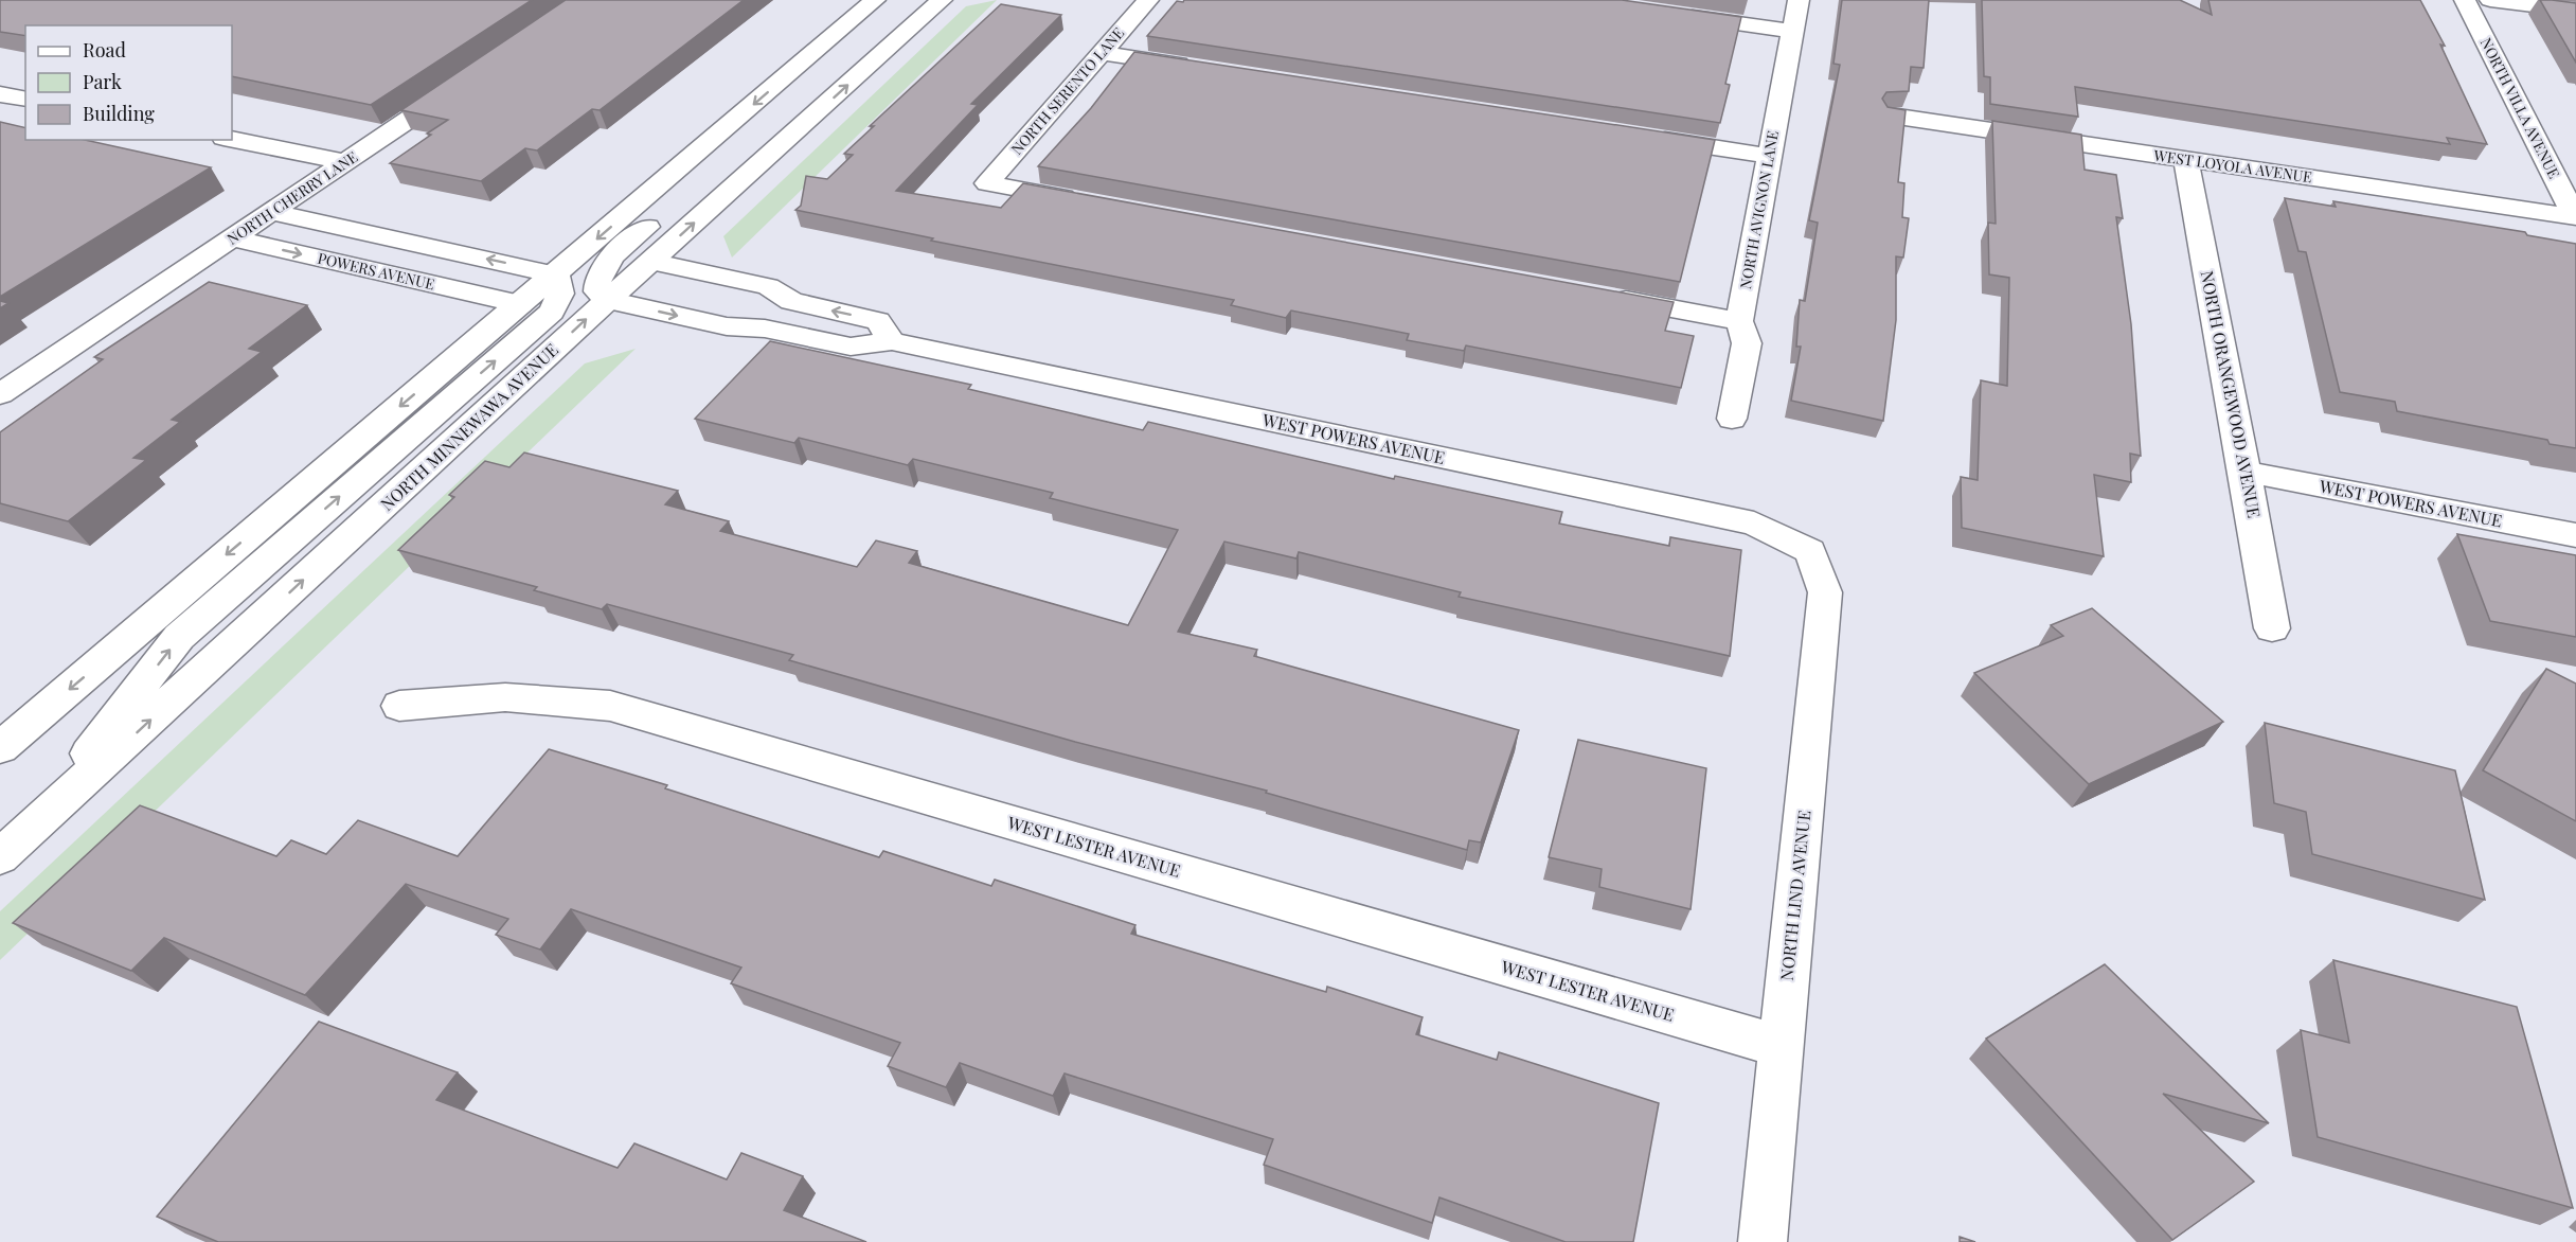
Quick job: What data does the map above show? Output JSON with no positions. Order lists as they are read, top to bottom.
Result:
{
  "streets": {
    "street": [
      "NORTH SERENTO LANE",
      "NORTH VILLA AVENUE",
      "WEST LOYOLA AVENUE",
      "NORTH CHERRY LANE",
      "NORTH AVIGNON LANE",
      "POWERS AVENUE",
      "NORTH ORANGEWOOD AVENUE",
      "NORTH MINNEWAWA AVENUE",
      "WEST POWERS AVENUE",
      "WEST LESTER AVENUE",
      "NORTH LIND AVENUE"
    ]
  },
  "crossings": [
    ["NORTH VILLA AVENUE", "WEST LOYOLA AVENUE"],
    ["WEST LOYOLA AVENUE", "NORTH ORANGEWOOD AVENUE"],
    ["NORTH CHERRY LANE", "POWERS AVENUE"],
    ["NORTH ORANGEWOOD AVENUE", "WEST POWERS AVENUE"],
    ["NORTH MINNEWAWA AVENUE", "WEST POWERS AVENUE"],
    ["WEST POWERS AVENUE", "NORTH LIND AVENUE"],
    ["WEST LESTER AVENUE", "NORTH LIND AVENUE"]
  ],
  "legend": ["Road", "Park", "Building"]
}
